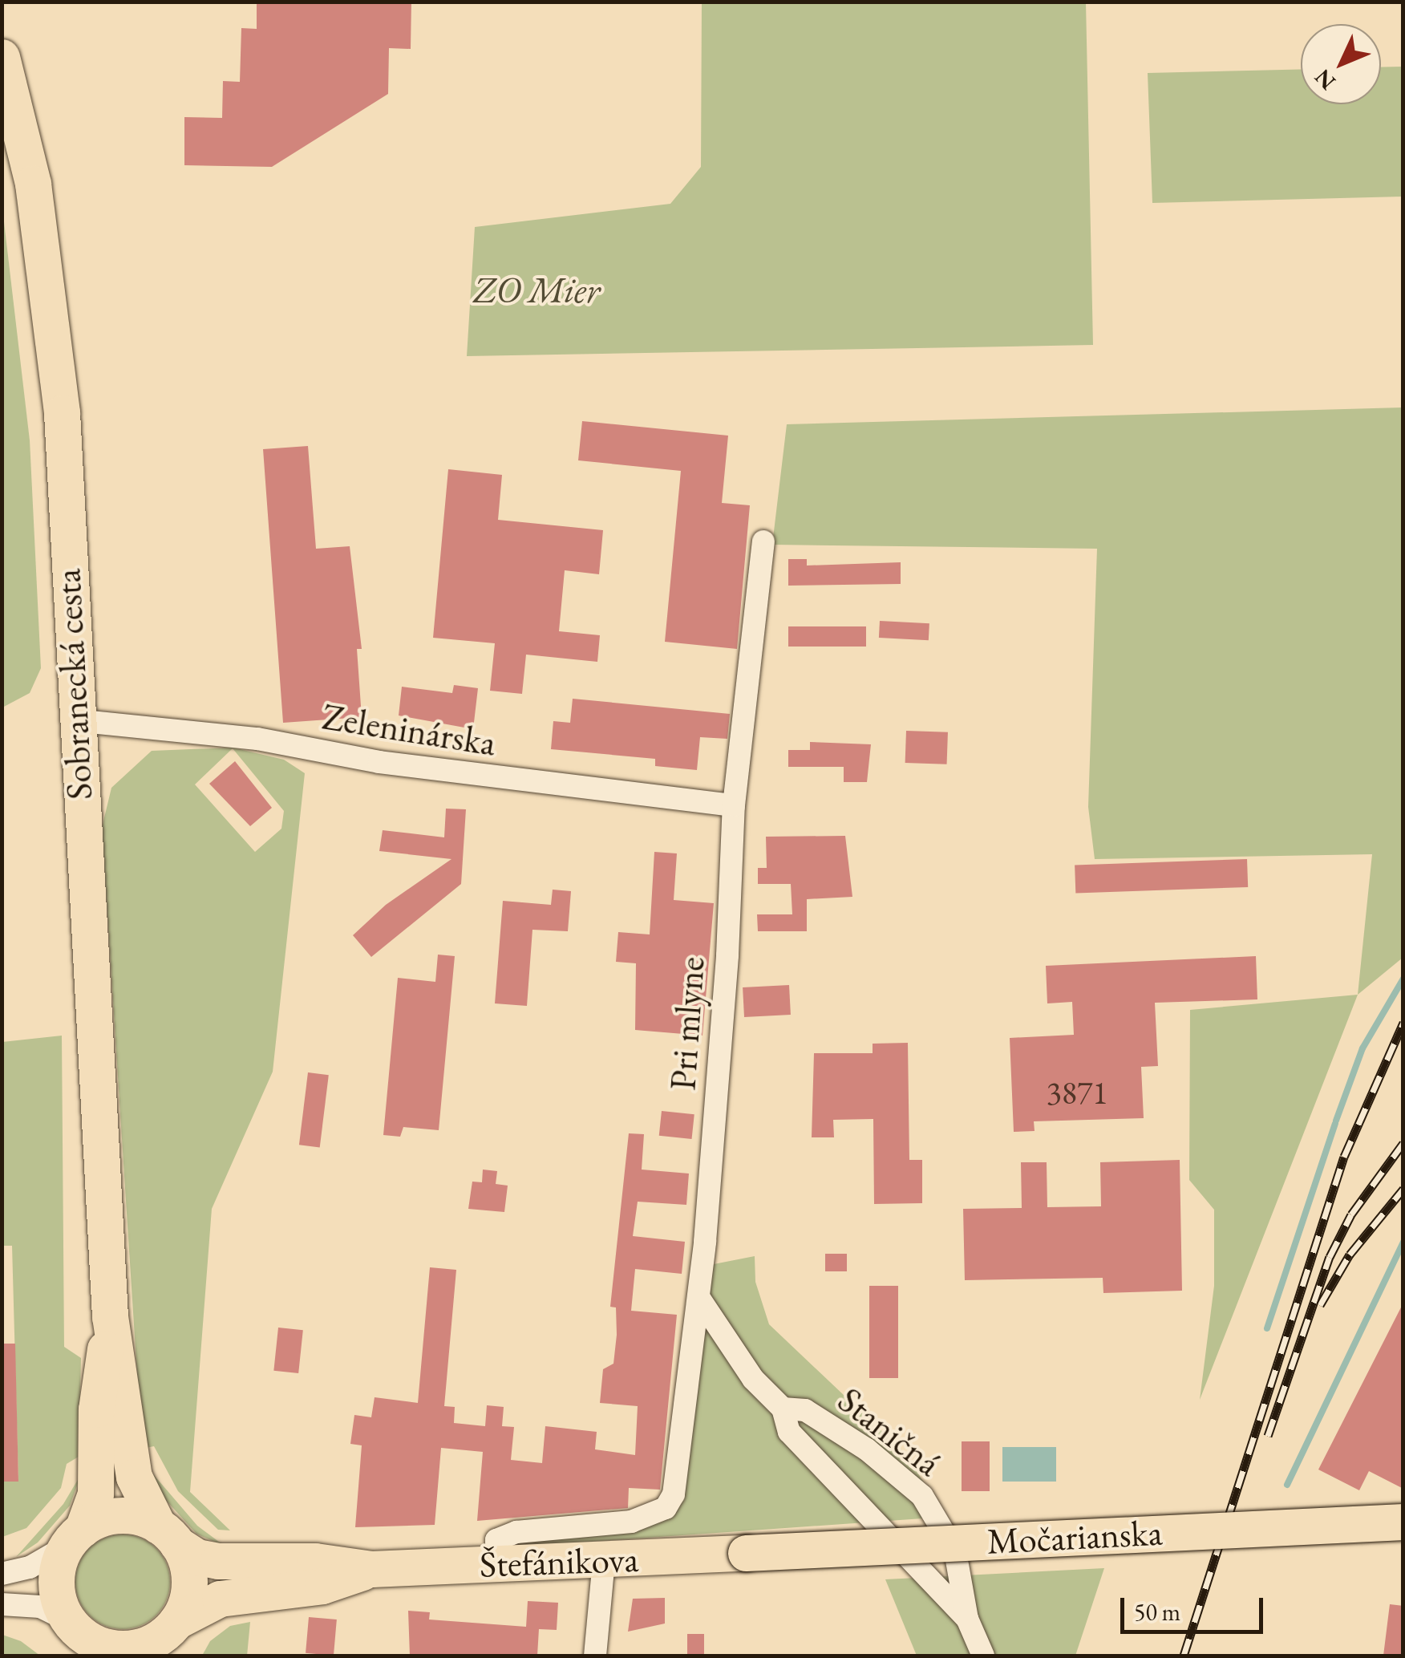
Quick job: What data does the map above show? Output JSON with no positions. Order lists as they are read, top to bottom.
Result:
{
  "streets": {
    "main road": ["Sobranecká cesta", "Močarianska", "Štefánikova"],
    "street": ["Zeleninárska", "Pri mlyne", "Staničná"]
  },
  "crossings": [
    ["Sobranecká cesta", "Zeleninárska"],
    ["Zeleninárska", "Pri mlyne"],
    ["Pri mlyne", "Staničná"],
    ["Pri mlyne", "Štefánikova"],
    ["Močarianska", "Štefánikova"]
  ],
  "parks": ["ZO Mier"],
  "house_numbers": ["3871"],
  "scale_bar": "50 m",
  "north": "bottom left"
}
